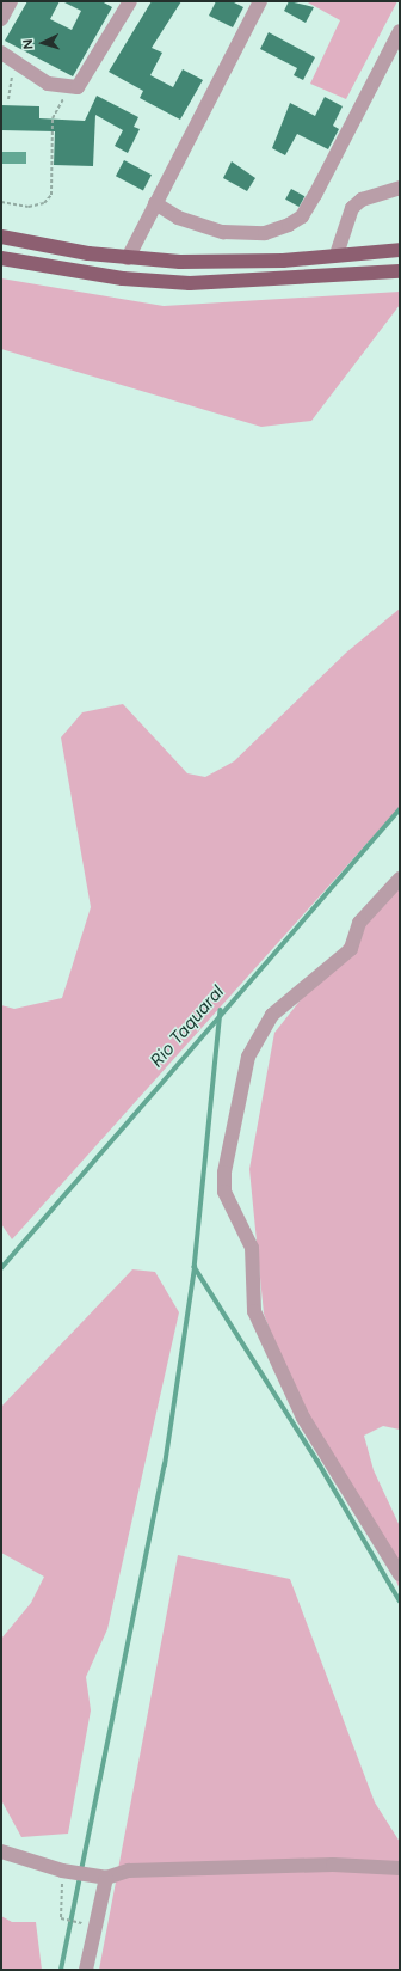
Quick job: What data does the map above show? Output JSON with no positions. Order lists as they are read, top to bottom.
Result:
{
  "water": ["Rio Taquaral"],
  "north": "left"
}
